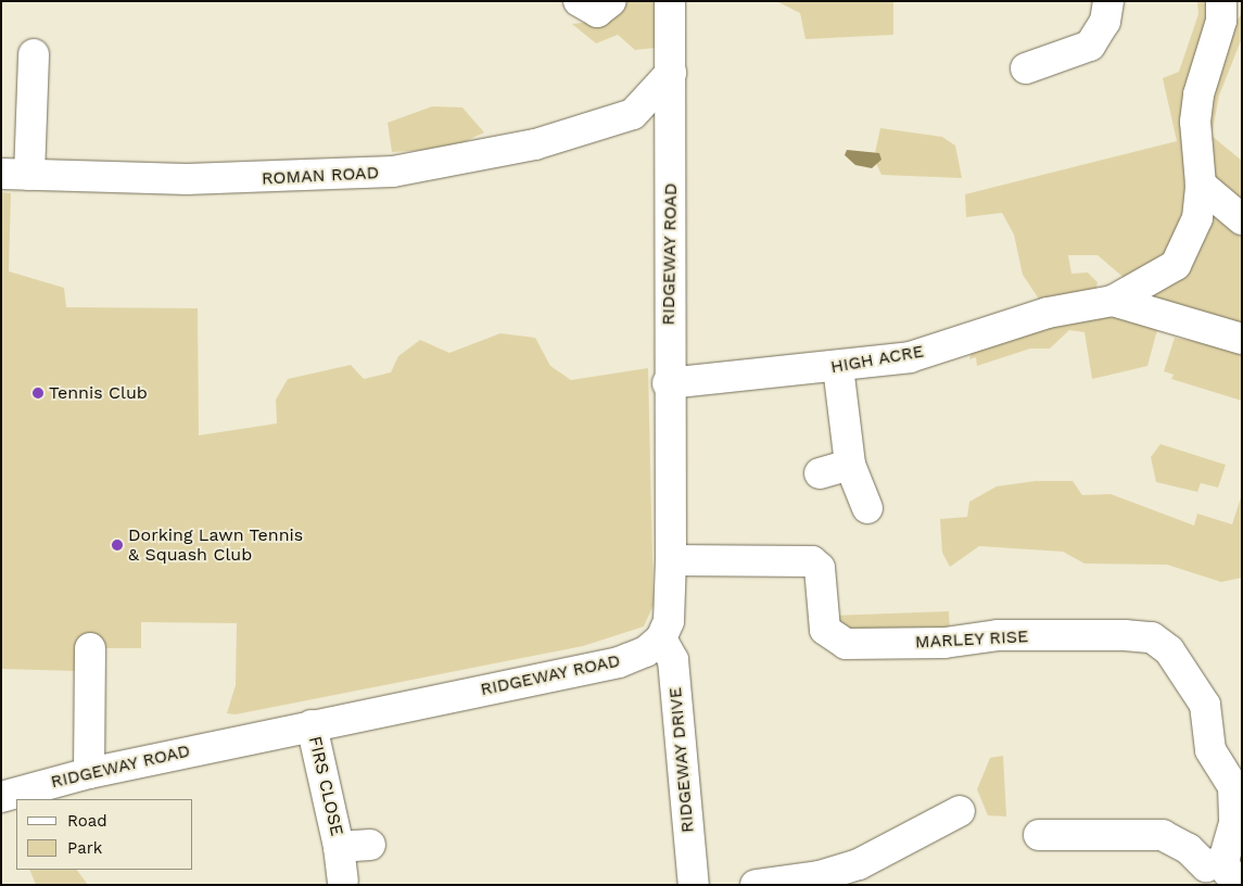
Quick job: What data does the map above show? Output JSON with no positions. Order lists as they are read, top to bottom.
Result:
{
  "streets": {
    "street": [
      "ROMAN ROAD",
      "RIDGEWAY ROAD",
      "HIGH ACRE",
      "MARLEY RISE",
      "RIDGEWAY DRIVE",
      "FIRS CLOSE"
    ]
  },
  "crossings": [
    ["RIDGEWAY ROAD", "HIGH ACRE"],
    ["RIDGEWAY ROAD", "MARLEY RISE"],
    ["RIDGEWAY ROAD", "RIDGEWAY DRIVE"],
    ["RIDGEWAY ROAD", "FIRS CLOSE"]
  ],
  "places": ["Tennis Club", "Dorking Lawn Tennis & Squash Club"],
  "legend": ["Road", "Park"]
}
